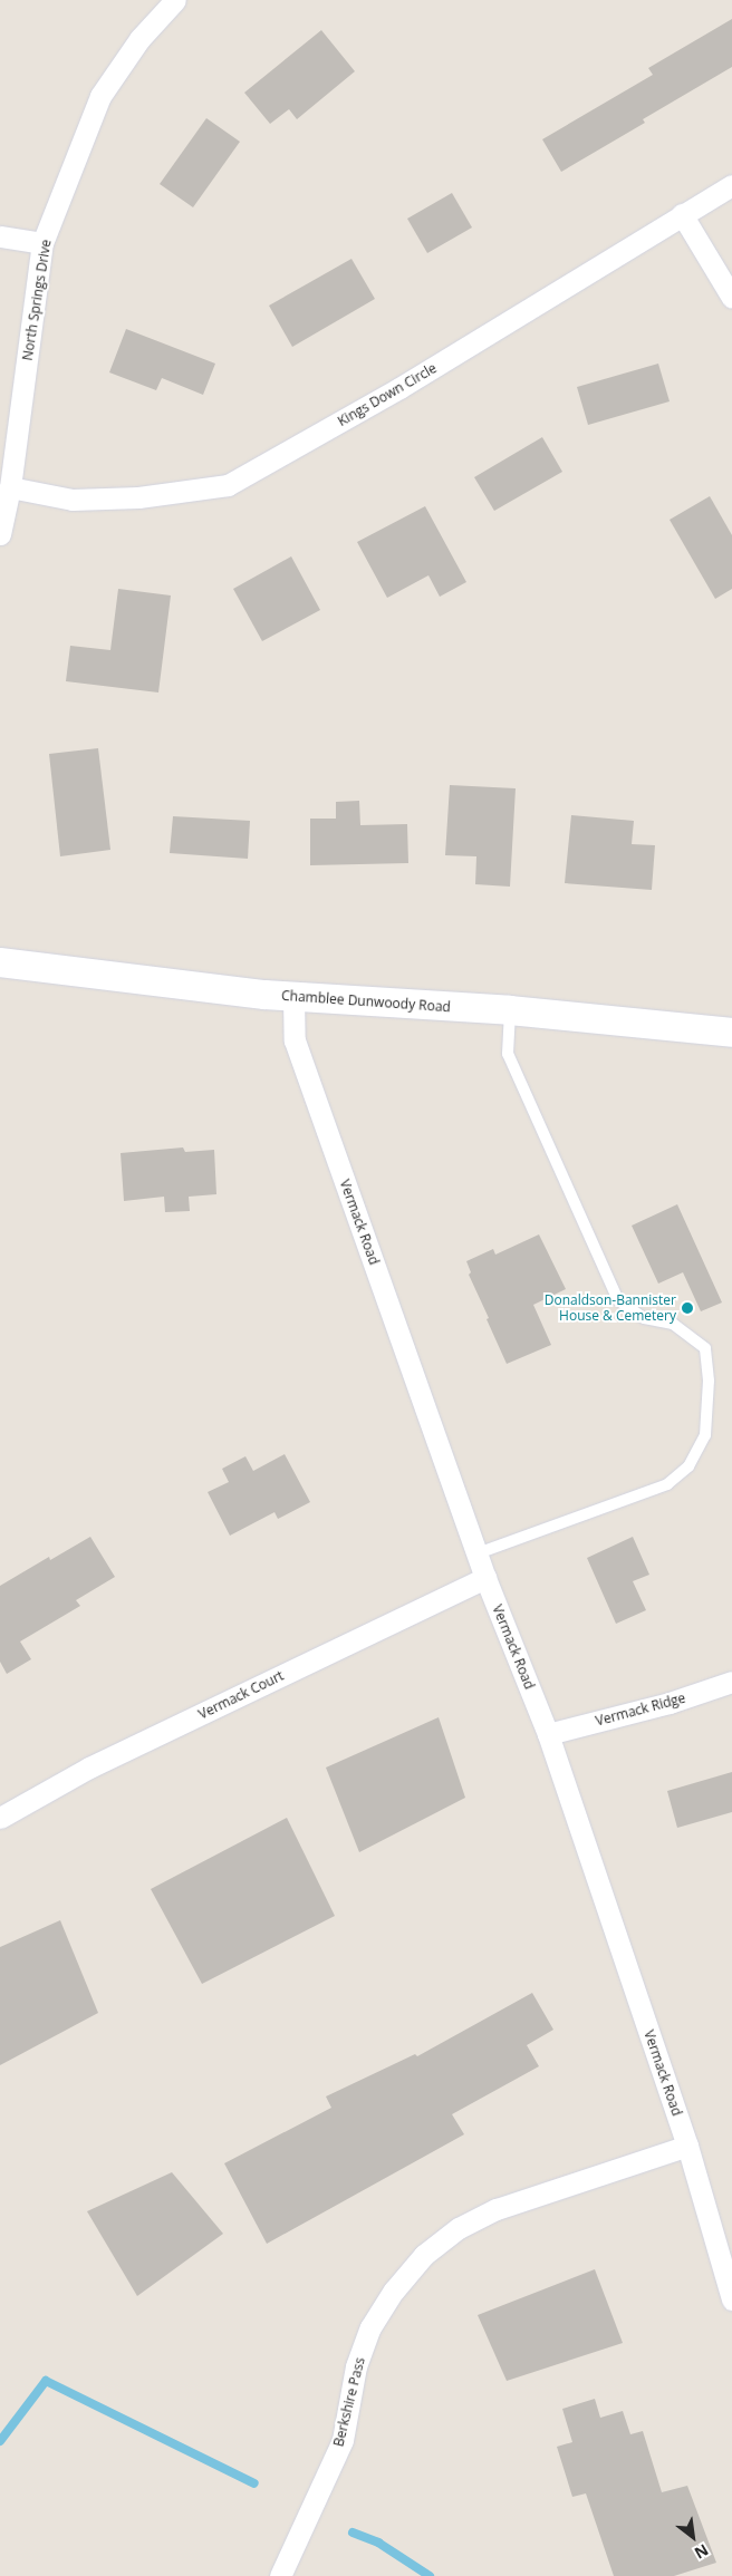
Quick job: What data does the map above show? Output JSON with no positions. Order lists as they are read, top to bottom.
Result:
{
  "streets": {
    "street": [
      "North Springs Drive",
      "Kings Down Circle",
      "Chamblee Dunwoody Road",
      "Vermack Road",
      "Vermack Court",
      "Vermack Ridge",
      "Berkshire Pass"
    ]
  },
  "crossings": [
    ["North Springs Drive", "Kings Down Circle"],
    ["Chamblee Dunwoody Road", "Vermack Road"],
    ["Vermack Road", "Vermack Court"],
    ["Vermack Road", "Vermack Ridge"],
    ["Vermack Road", "Berkshire Pass"]
  ],
  "places": ["Donaldson-Bannister House & Cemetery"],
  "north": "bottom right"
}
